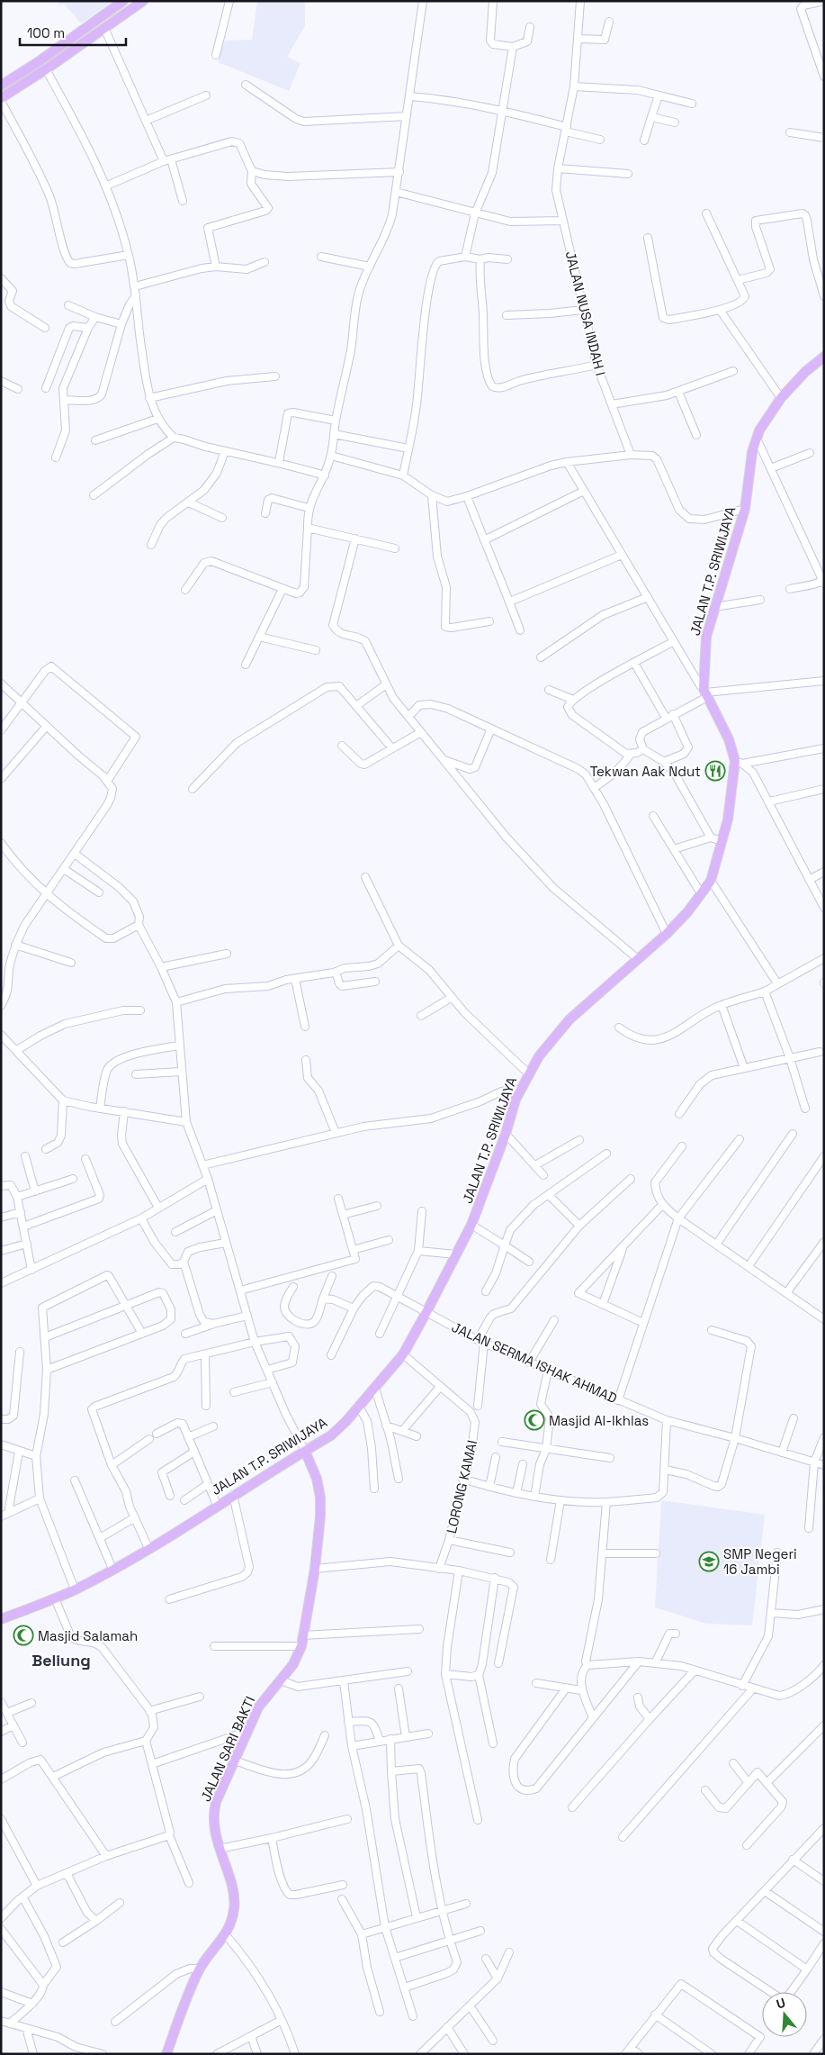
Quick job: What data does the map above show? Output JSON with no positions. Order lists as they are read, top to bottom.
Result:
{
  "streets": {
    "main road": ["JALAN T.P. SRIWIJAYA", "JALAN SARI BAKTI"],
    "street": ["JALAN NUSA INDAH I", "JALAN SERMA ISHAK AHMAD", "LORONG KAMAI"]
  },
  "crossings": [
    ["JALAN T.P. SRIWIJAYA", "JALAN SERMA ISHAK AHMAD"],
    ["JALAN T.P. SRIWIJAYA", "LORONG KAMAI"],
    ["JALAN T.P. SRIWIJAYA", "JALAN SARI BAKTI"]
  ],
  "districts": ["Beliung"],
  "places": {
    "restaurant": ["Tekwan Aak Ndut"],
    "mosque": ["Masjid Al-Ikhlas", "Masjid Salamah"],
    "school or university": ["SMP Negeri 16 Jambi"]
  },
  "scale_bar": "100 m",
  "north": "top"
}
